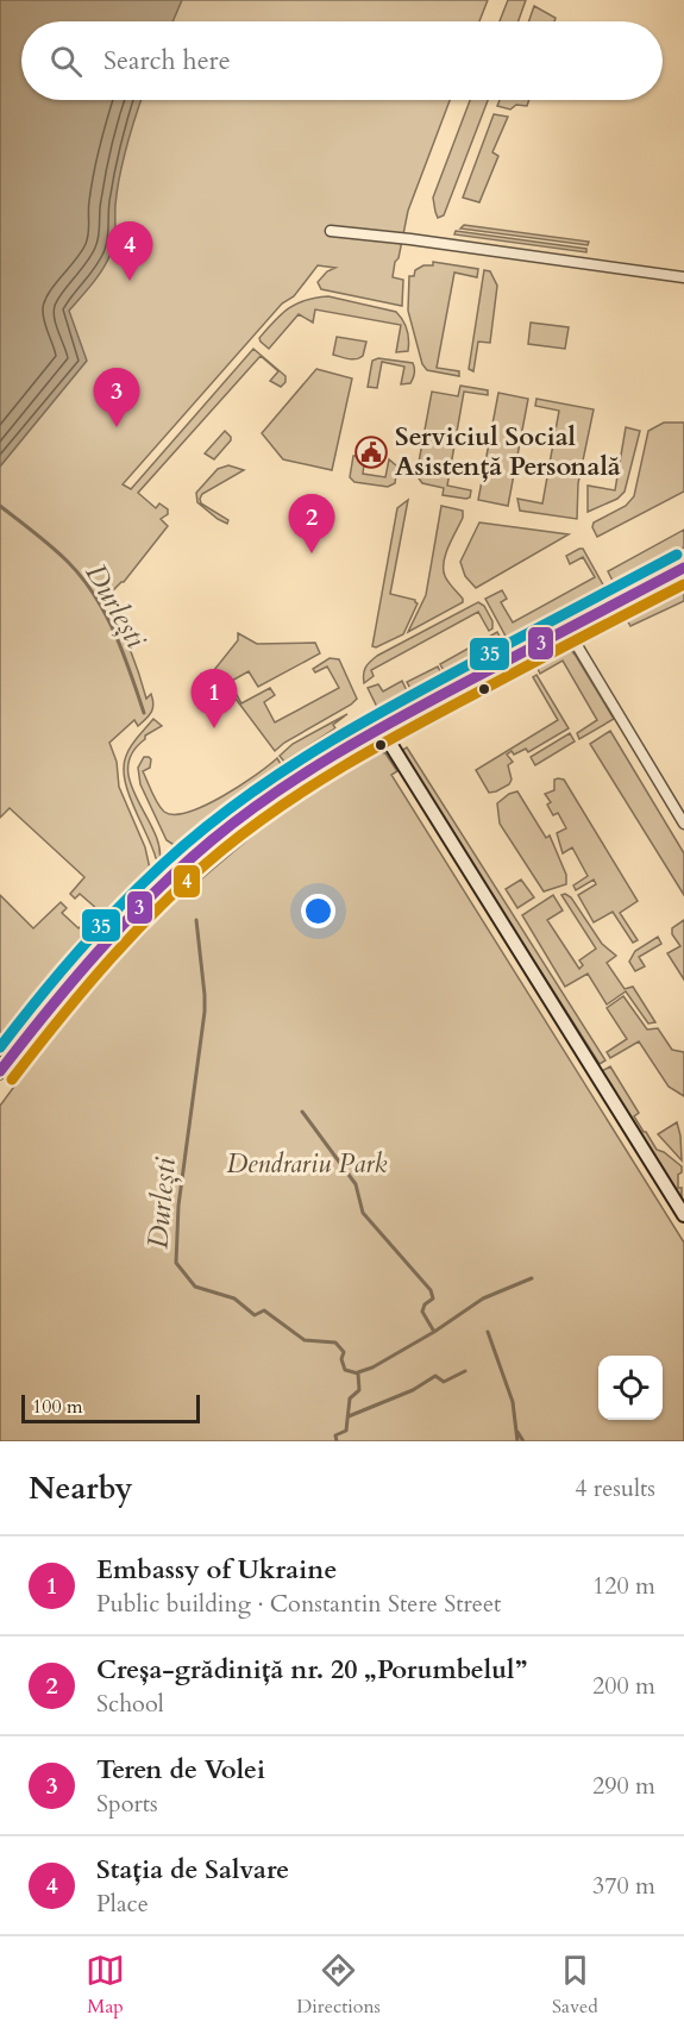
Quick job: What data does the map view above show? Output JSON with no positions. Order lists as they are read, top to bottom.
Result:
{
  "water": ["Durlești"],
  "parks": ["Dendrariu Park"],
  "places": {
    "public building": ["Serviciul Social Asistență Personală"]
  },
  "lines": ["transit line 35", "transit line 3", "transit line 4"],
  "scale_bar": "100 m",
  "page": {
    "search": "Search here",
    "pins": [
      "4",
      "3",
      "2",
      "1"
    ],
    "scale": "100 m",
    "heading": ["Nearby", "4 results"],
    "list": [
      {
        "mark": "1",
        "name": "Embassy of Ukraine",
        "note": "Public building · Constantin Stere Street",
        "value": "120 m"
      },
      {
        "mark": "2",
        "name": "Creșa-grădiniță nr. 20 „Porumbelul”",
        "note": "School",
        "value": "200 m"
      },
      {
        "mark": "3",
        "name": "Teren de Volei",
        "note": "Sports",
        "value": "290 m"
      },
      {
        "mark": "4",
        "name": "Stația de Salvare",
        "note": "Place",
        "value": "370 m"
      }
    ],
    "nav": ["Map", "Directions", "Saved"]
  }
}
